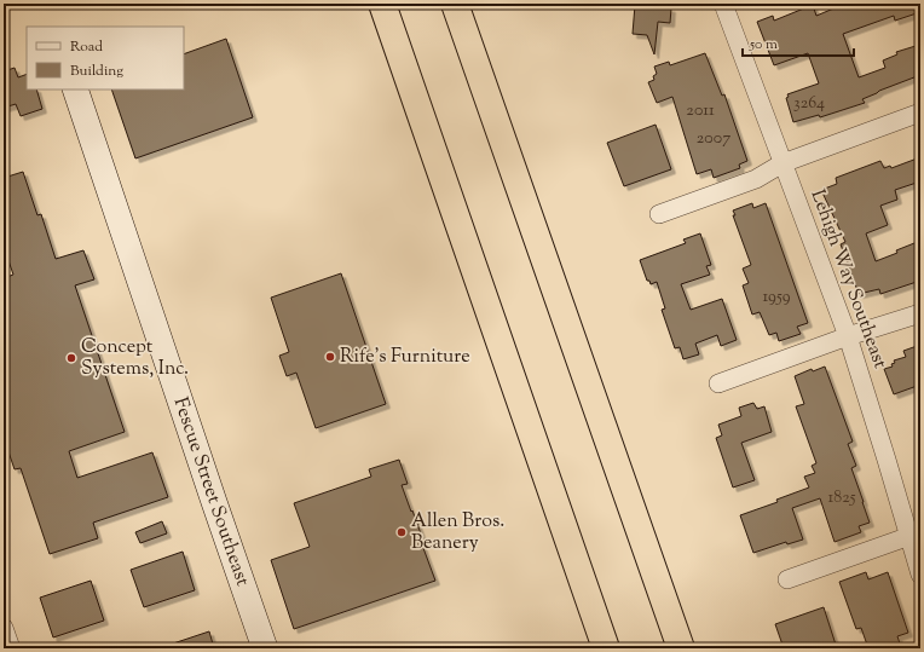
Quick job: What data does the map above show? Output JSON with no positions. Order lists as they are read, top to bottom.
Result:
{
  "streets": {
    "street": ["Lehigh Way Southeast", "Fescue Street Southeast"]
  },
  "places": ["Rife’s Furniture", "Concept Systems, Inc.", "Allen Bros. Beanery"],
  "house_numbers": [
    "3264",
    "2011",
    "2007",
    "1959",
    "1825"
  ],
  "legend": ["Road", "Building"],
  "scale_bar": "50 m"
}
